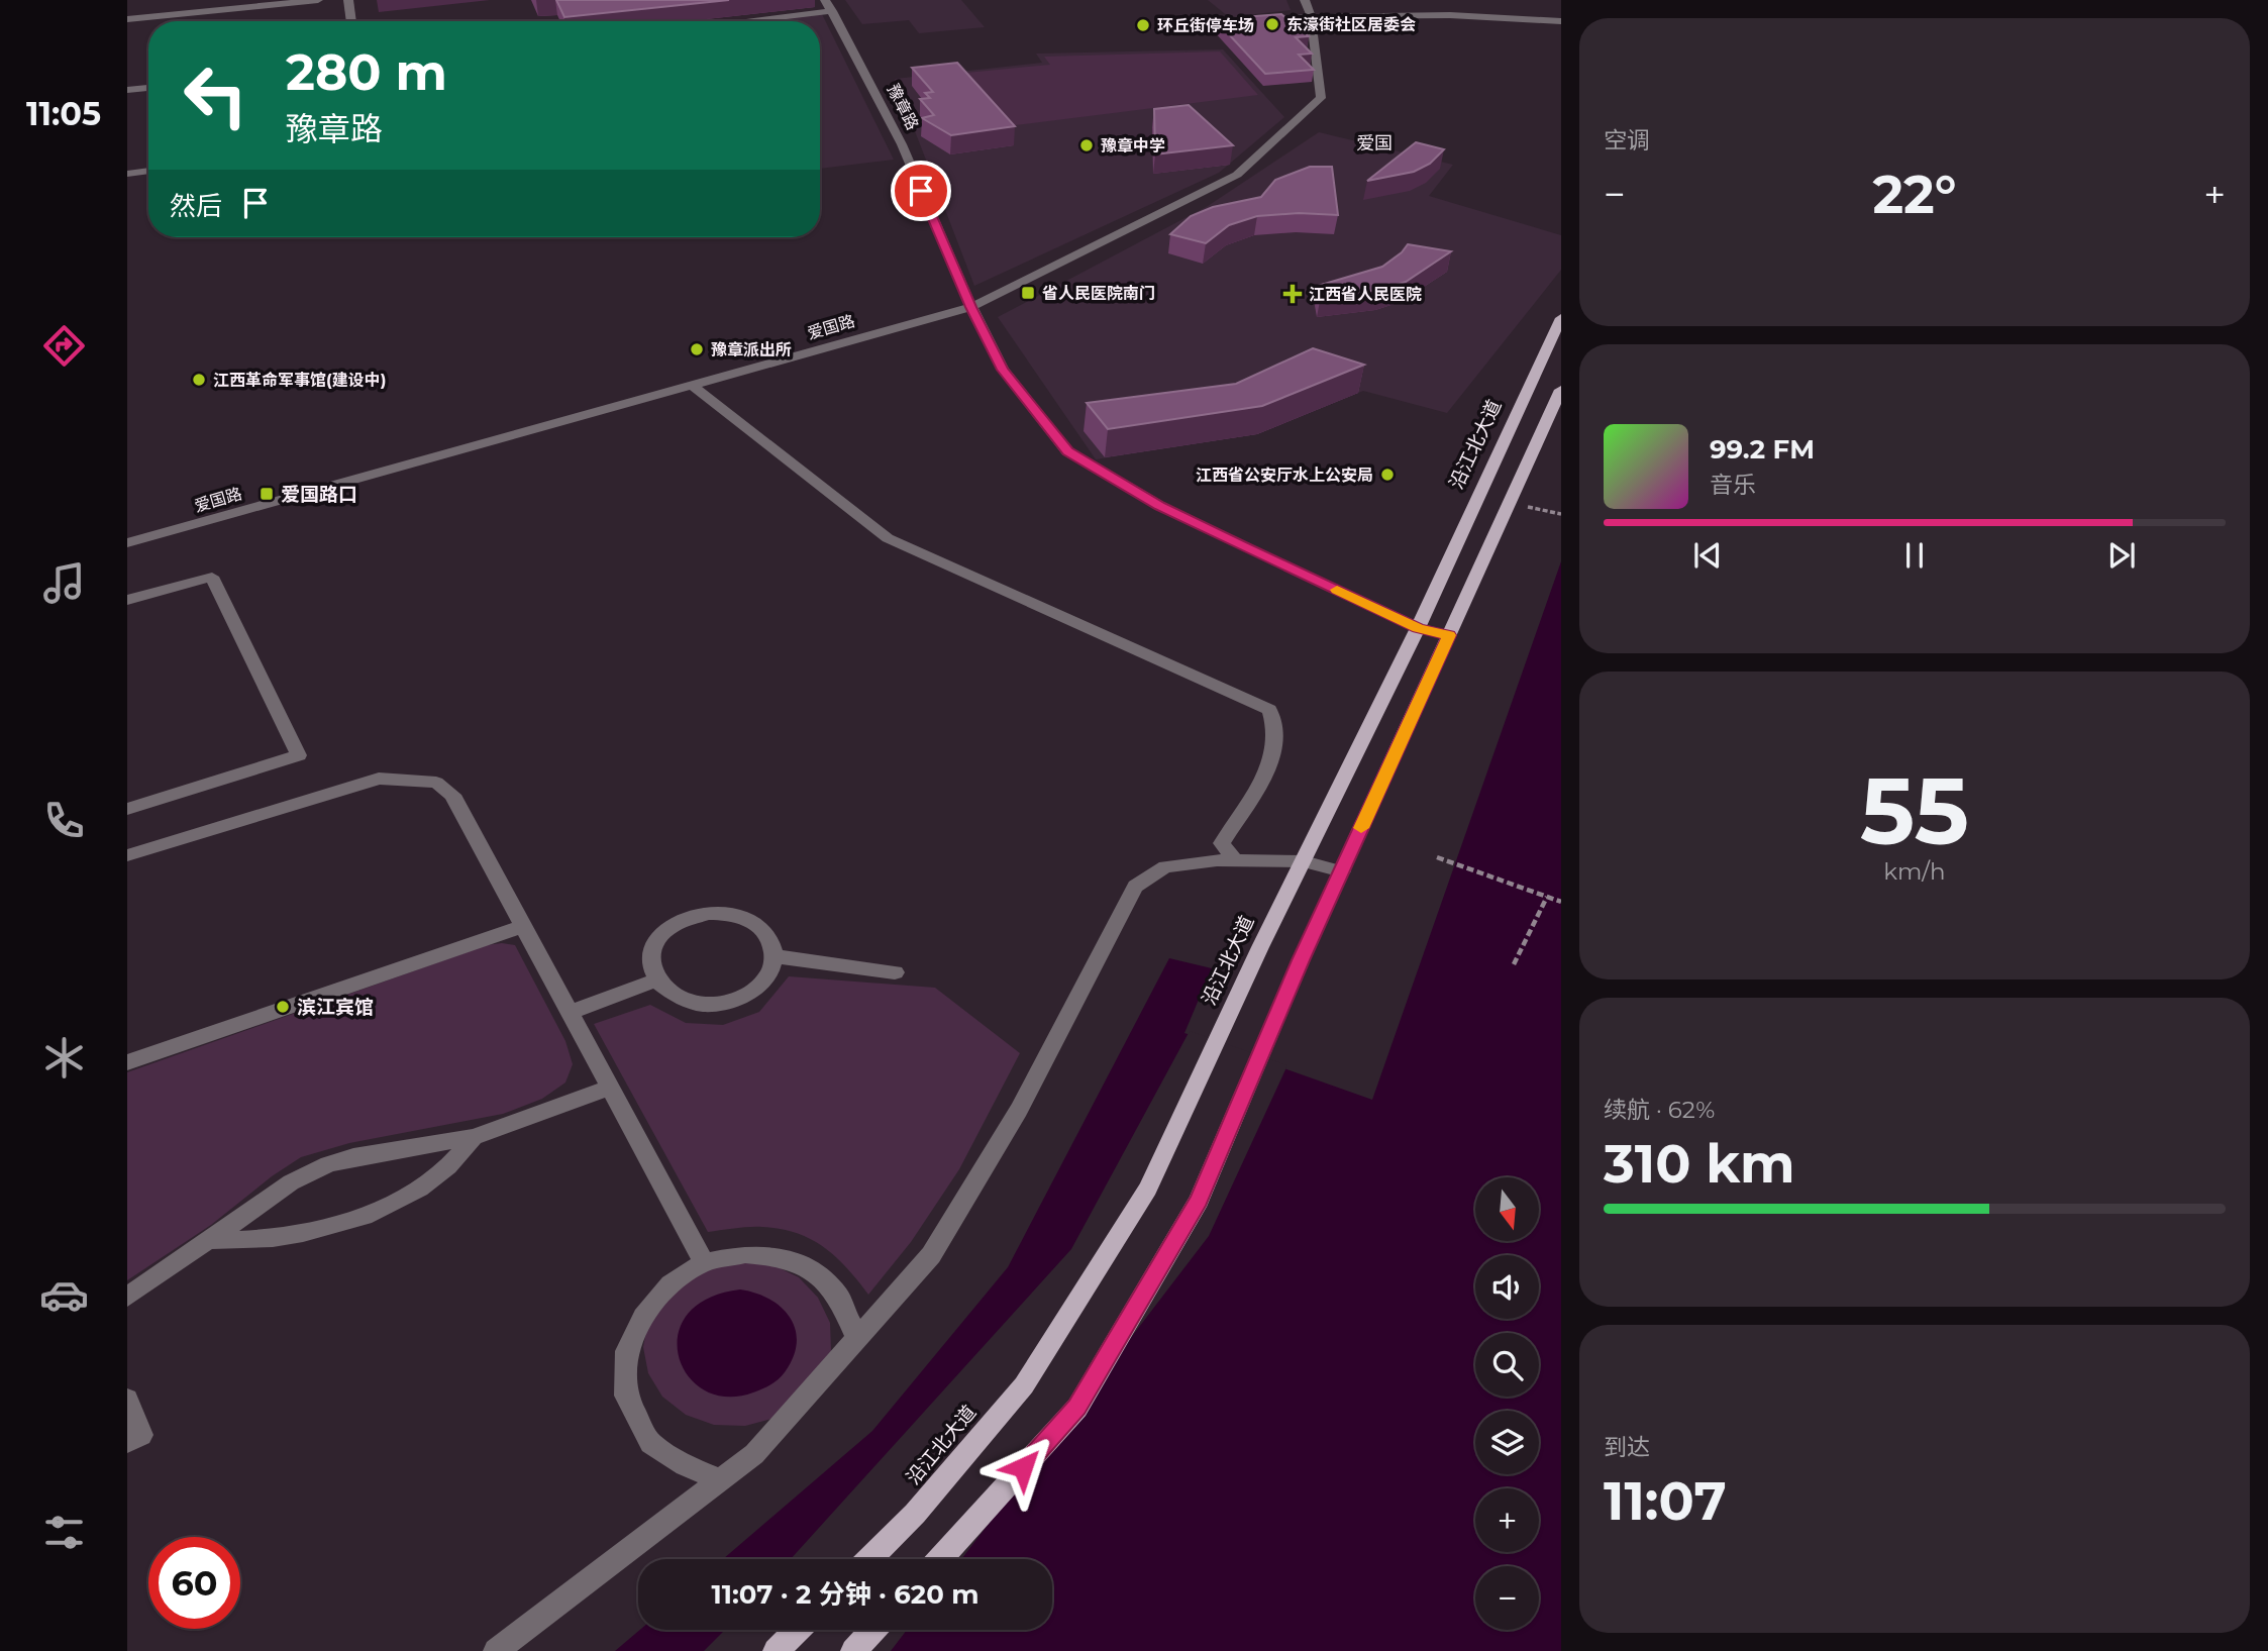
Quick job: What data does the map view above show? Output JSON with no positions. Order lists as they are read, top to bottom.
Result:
{
  "streets": {
    "main road": ["沿江北大道"],
    "street": ["豫章路", "爱国路"]
  },
  "crossings": [
    ["豫章路", "爱国路"],
    ["豫章路", "沿江北大道"]
  ],
  "districts": ["爱国"],
  "places": {
    "other": [
      "东濠街社区居委会",
      "环丘街停车场",
      "豫章中学",
      "豫章派出所",
      "江西革命军事馆(建设中)",
      "江西省公安厅水上公安局",
      "滨江宾馆"
    ],
    "transit": ["省人民医院南门", "爱国路口"],
    "health": ["江西省人民医院"]
  },
  "north": "bottom",
  "page": {
    "tabs": "11:05",
    "tile": [
      "空调",
      ["55", "km/h"],
      ["续航 · 62%", "310 km"],
      ["到达", "11:07"]
    ],
    "turn": ["280 m", "豫章路"],
    "heat": ["−", "22°", "+"],
    "then": "然后",
    "song": ["99.2 FM", "音乐"],
    "map_buttons": ["+", "−"],
    "limit": "60",
    "trip": "11:07 · 2 分钟 · 620 m"
  }
}
